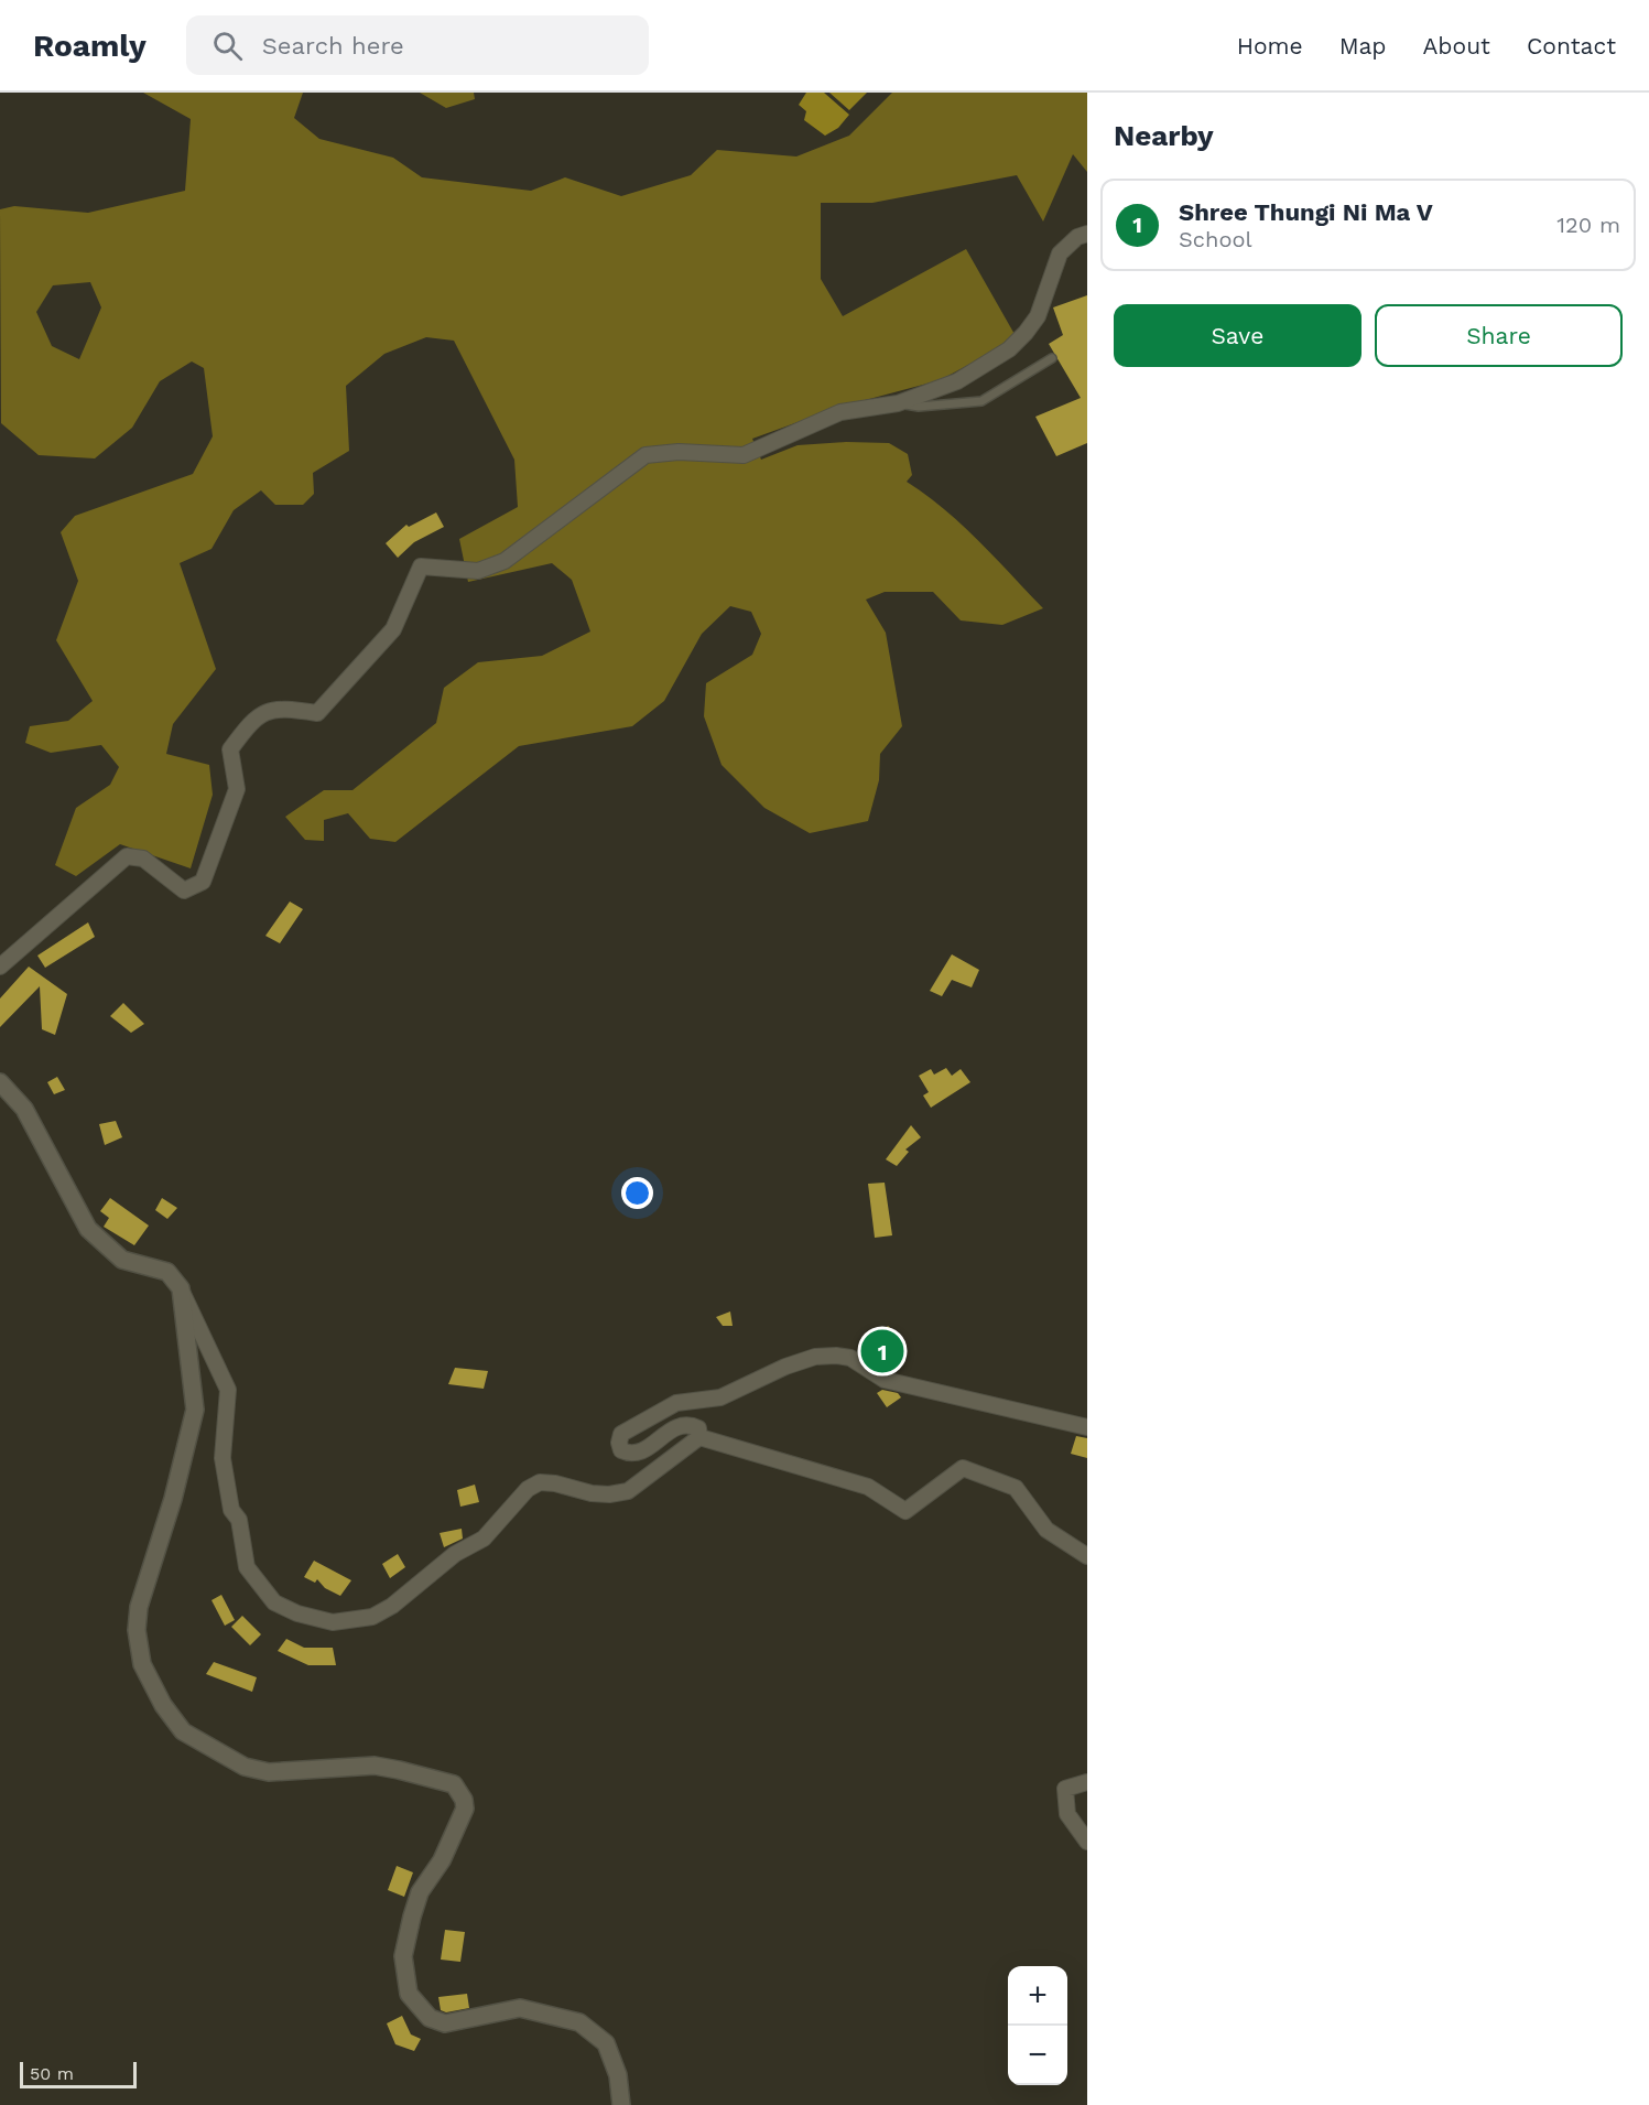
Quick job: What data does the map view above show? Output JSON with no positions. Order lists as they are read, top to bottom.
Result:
{
  "scale_bar": "50 m",
  "page": {
    "header": "Roamly",
    "search": "Search here",
    "nav": [
      "Home",
      "Map",
      "About",
      "Contact"
    ],
    "heading": "Nearby",
    "list": [
      {
        "mark": "1",
        "name": "Shree Thungi Ni Ma V",
        "note": "School",
        "value": "120 m"
      }
    ],
    "buttons": ["Save", "Share"],
    "pins": "1",
    "map_buttons": ["+", "−"],
    "scale": "50 m"
  }
}
